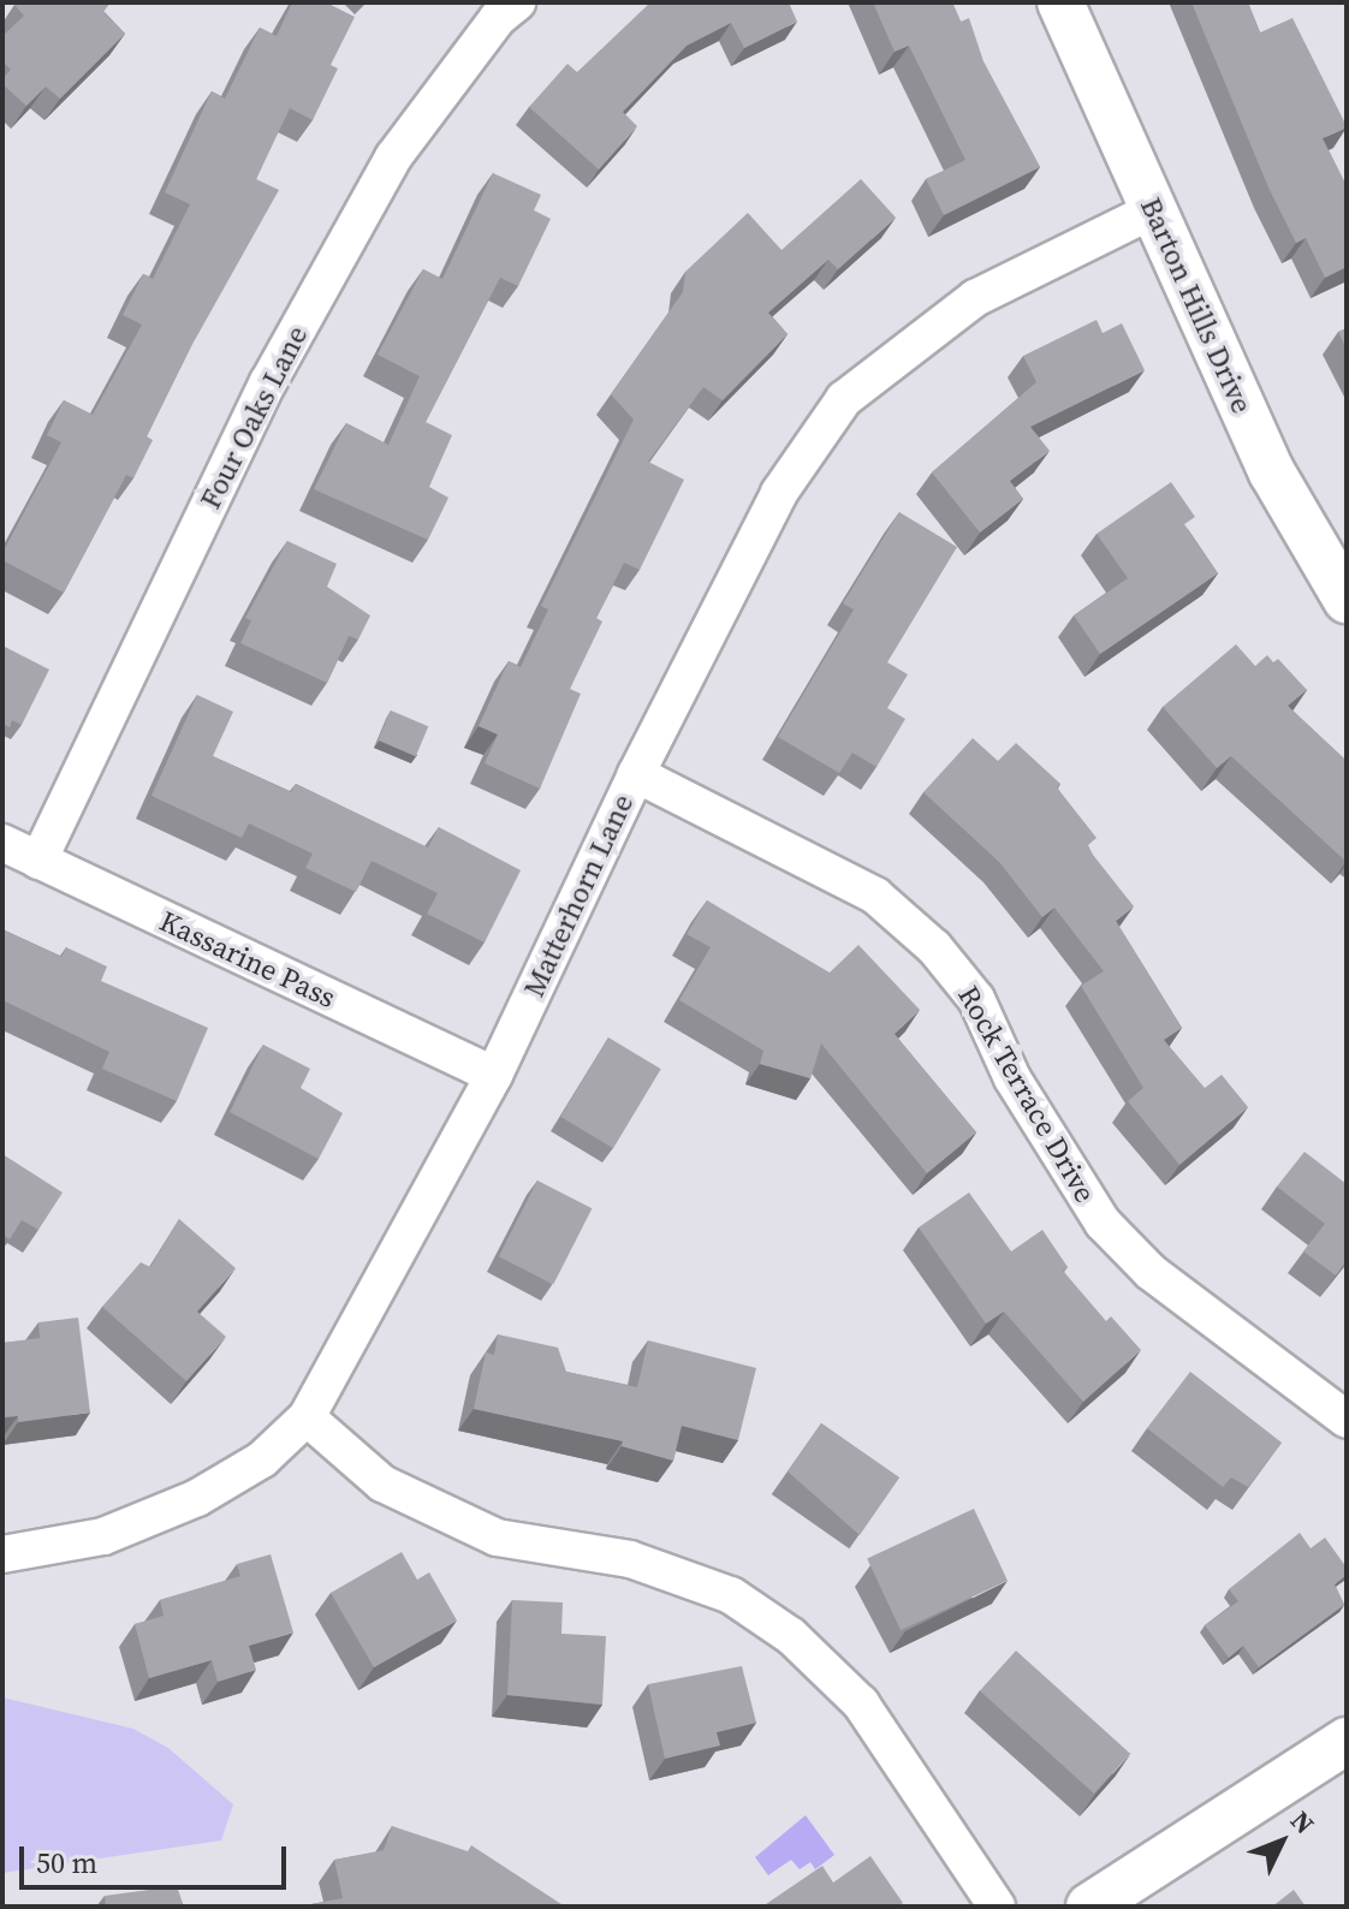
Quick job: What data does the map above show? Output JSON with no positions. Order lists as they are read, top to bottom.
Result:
{
  "streets": {
    "street": [
      "Barton Hills Drive",
      "Four Oaks Lane",
      "Matterhorn Lane",
      "Kassarine Pass",
      "Rock Terrace Drive"
    ]
  },
  "crossings": [
    ["Barton Hills Drive", "Matterhorn Lane"],
    ["Four Oaks Lane", "Kassarine Pass"],
    ["Matterhorn Lane", "Kassarine Pass"],
    ["Matterhorn Lane", "Rock Terrace Drive"]
  ],
  "scale_bar": "50 m",
  "north": "top right"
}
